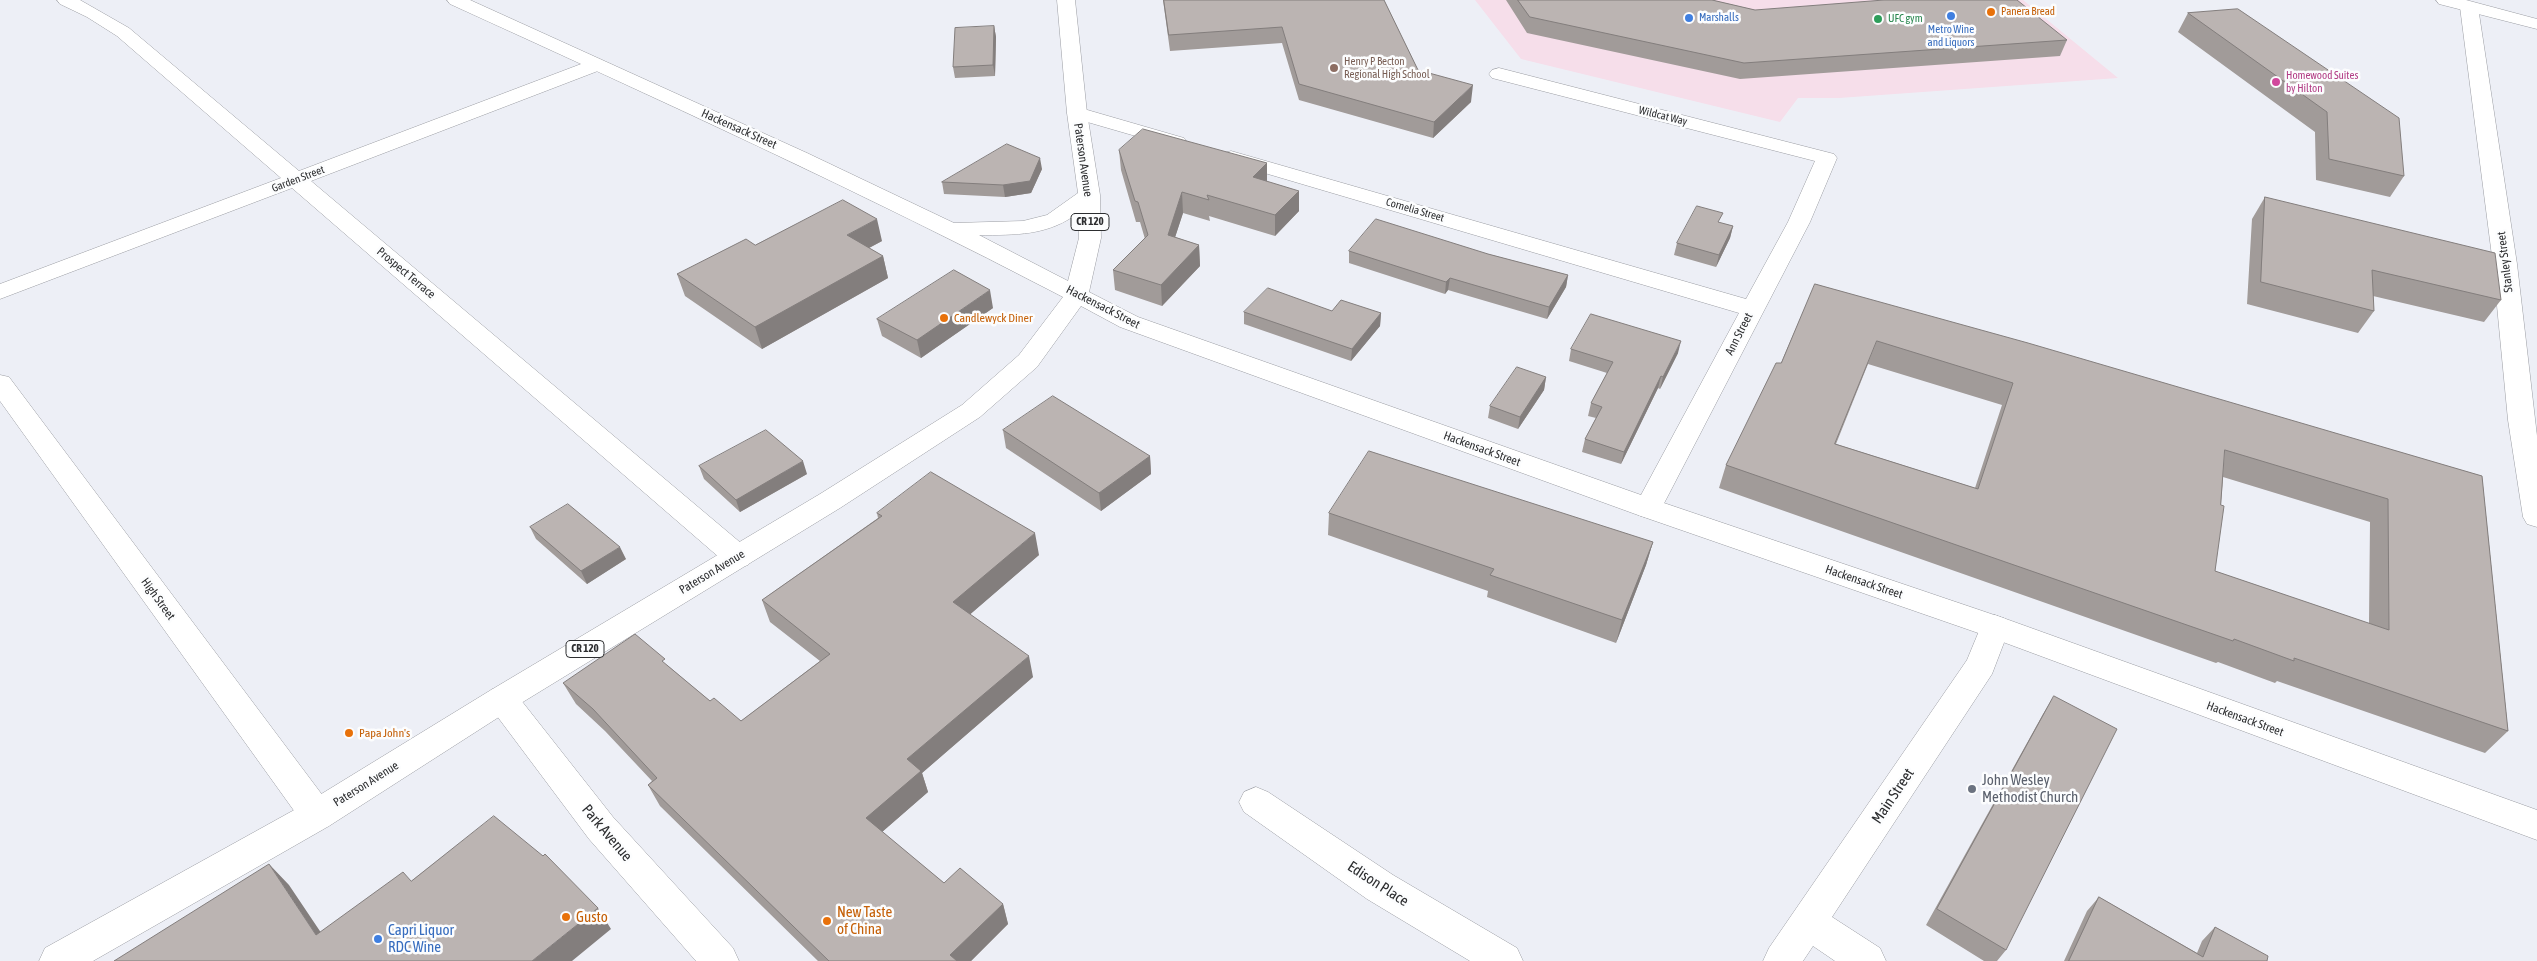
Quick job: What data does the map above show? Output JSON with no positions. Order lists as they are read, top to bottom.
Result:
{
  "streets": {
    "main road": [
      "Wildcat Way",
      "Hackensack Street",
      "Paterson Avenue",
      "Garden Street",
      "Cornelia Street",
      "CR 120",
      "Stanley Street",
      "Prospect Terrace",
      "Ann Street",
      "High Street",
      "Main Street",
      "Park Avenue",
      "Edison Place"
    ]
  },
  "crossings": [
    ["Wildcat Way", "Ann Street"],
    ["Hackensack Street", "Paterson Avenue"],
    ["Hackensack Street", "Garden Street"],
    ["Hackensack Street", "Ann Street"],
    ["Hackensack Street", "Main Street"],
    ["Paterson Avenue", "Cornelia Street"],
    ["Paterson Avenue", "Prospect Terrace"],
    ["Paterson Avenue", "High Street"],
    ["Paterson Avenue", "Park Avenue"],
    ["Garden Street", "Prospect Terrace"],
    ["Cornelia Street", "Ann Street"]
  ],
  "places": [
    "Panera Bread",
    "Metro Wine and Liquors",
    "Marshalls",
    "UFC gym",
    "Henry P Becton Regional High School",
    "Homewood Suites by Hilton",
    "Candlewyck Diner",
    "Papa John's",
    "John Wesley Methodist Church",
    "Gusto",
    "New Taste of China",
    "Capri Liquor RDC Wine"
  ]
}
